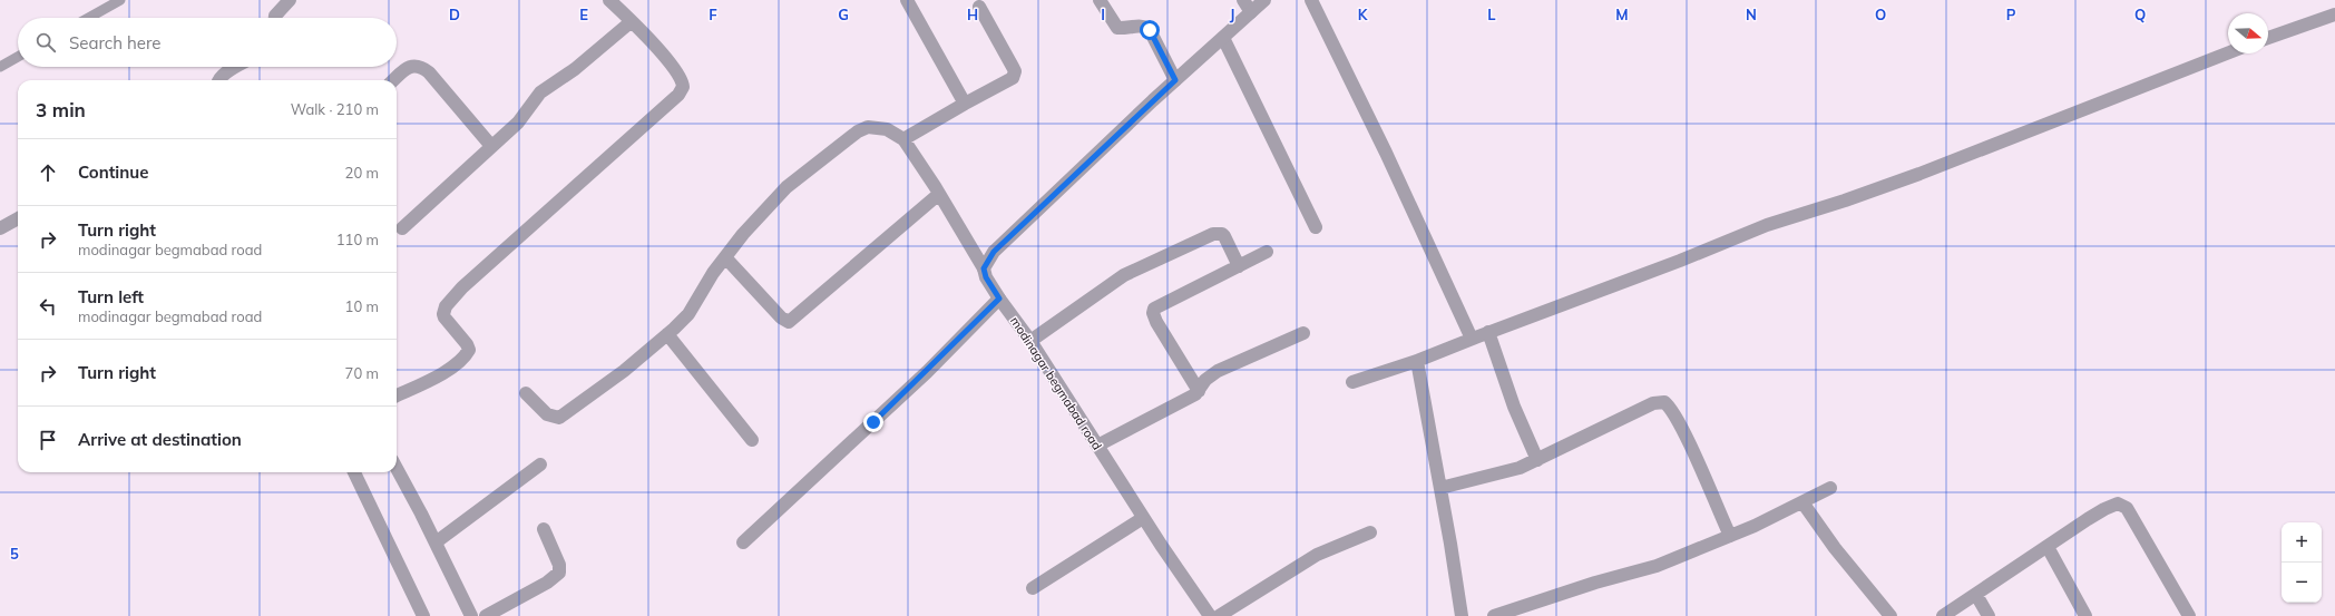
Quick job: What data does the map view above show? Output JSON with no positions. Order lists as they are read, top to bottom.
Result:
{
  "streets": {
    "street": ["modinagar begmabad road"]
  },
  "north": "right",
  "page": {
    "search": "Search here",
    "heading": ["3 min", "Walk · 210 m"],
    "list": [
      ["Continue", "20 m"],
      ["Turn right", "modinagar begmabad road", "110 m"],
      ["Turn left", "modinagar begmabad road", "10 m"],
      ["Turn right", "70 m"],
      "Arrive at destination"
    ],
    "map_buttons": ["+", "−"]
  },
  "grid": {
    "columns": [
      "D",
      "E",
      "F",
      "G",
      "H",
      "I",
      "J",
      "K",
      "L",
      "M",
      "N",
      "O",
      "P",
      "Q"
    ],
    "rows": ["5"]
  }
}
